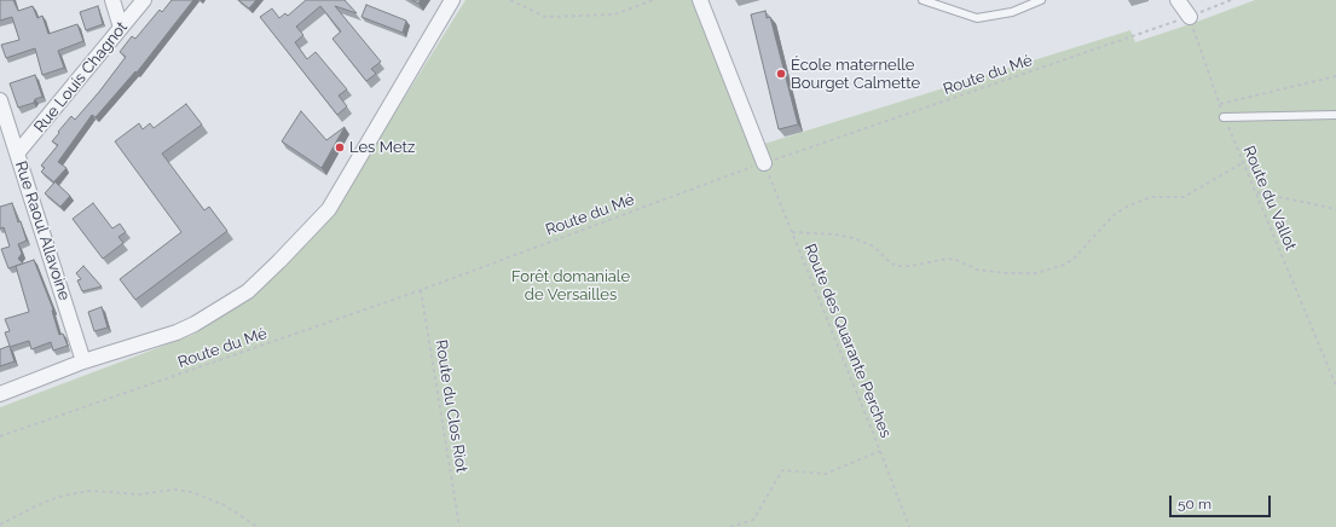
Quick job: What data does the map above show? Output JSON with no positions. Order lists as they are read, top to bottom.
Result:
{
  "streets": {
    "street": ["Rue Louis Chagnot", "Rue Raoul Allavoine"],
    "path": [
      "Route du Mé",
      "Route du Vallot",
      "Route des Quarante Perches",
      "Route du Clos Riot"
    ]
  },
  "crossings": [
    ["Route du Mé", "Route du Vallot"],
    ["Route du Mé", "Route des Quarante Perches"],
    ["Route du Mé", "Route du Clos Riot"],
    ["Rue Louis Chagnot", "Rue Raoul Allavoine"]
  ],
  "parks": ["Forêt domaniale de Versailles"],
  "places": ["École maternelle Bourget Calmette", "Les Metz"],
  "scale_bar": "50 m"
}
